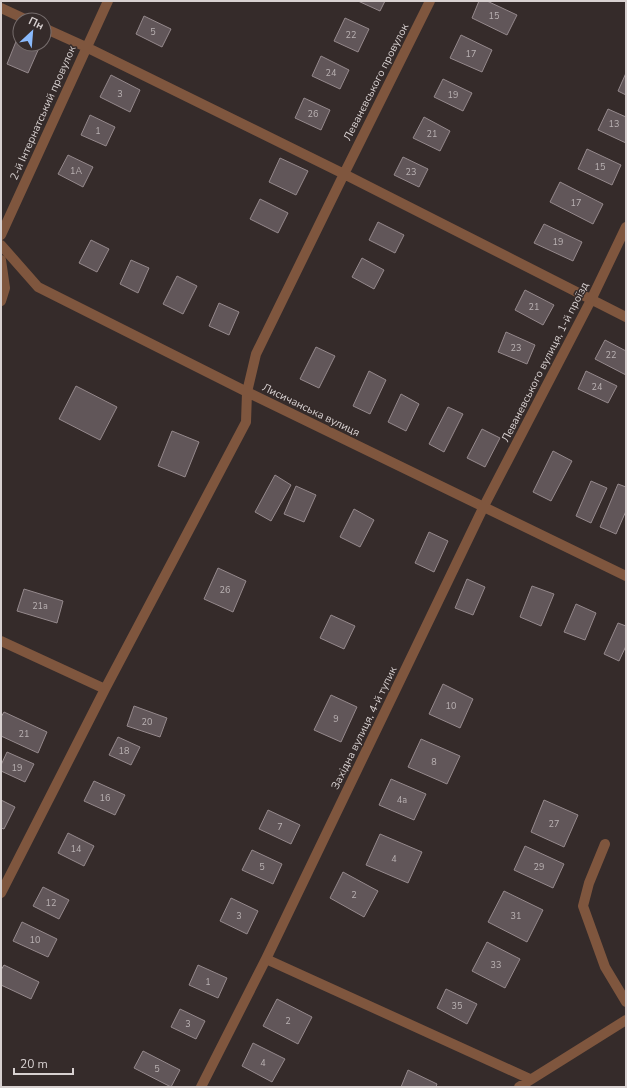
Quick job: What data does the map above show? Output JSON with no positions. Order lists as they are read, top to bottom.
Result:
{
  "streets": {
    "street": [
      "Леванєвського провулок",
      "2-й Інтернатський провулок",
      "Леваневського вулиця, 1-й проїзд",
      "Лисичанська вулиця",
      "Західна вулиця, 4-й тупик"
    ]
  },
  "crossings": [
    ["Леванєвського провулок", "Лисичанська вулиця"],
    ["Леваневського вулиця, 1-й проїзд", "Лисичанська вулиця"],
    ["Леваневського вулиця, 1-й проїзд", "Західна вулиця, 4-й тупик"],
    ["Лисичанська вулиця", "Західна вулиця, 4-й тупик"]
  ],
  "house_numbers": [
    "15",
    "5",
    "22",
    "17",
    "24",
    "3",
    "19",
    "26",
    "13",
    "1",
    "21",
    "15",
    "1А",
    "23",
    "17",
    "19",
    "21",
    "23",
    "22",
    "24",
    "26",
    "21а",
    "10",
    "9",
    "20",
    "21",
    "18",
    "8",
    "19",
    "16",
    "4а",
    "27",
    "7",
    "14",
    "4",
    "5",
    "29",
    "2",
    "12",
    "3",
    "31",
    "10",
    "33",
    "1",
    "35",
    "2",
    "3",
    "4",
    "5"
  ],
  "scale_bar": "20 m",
  "north": "top right"
}
